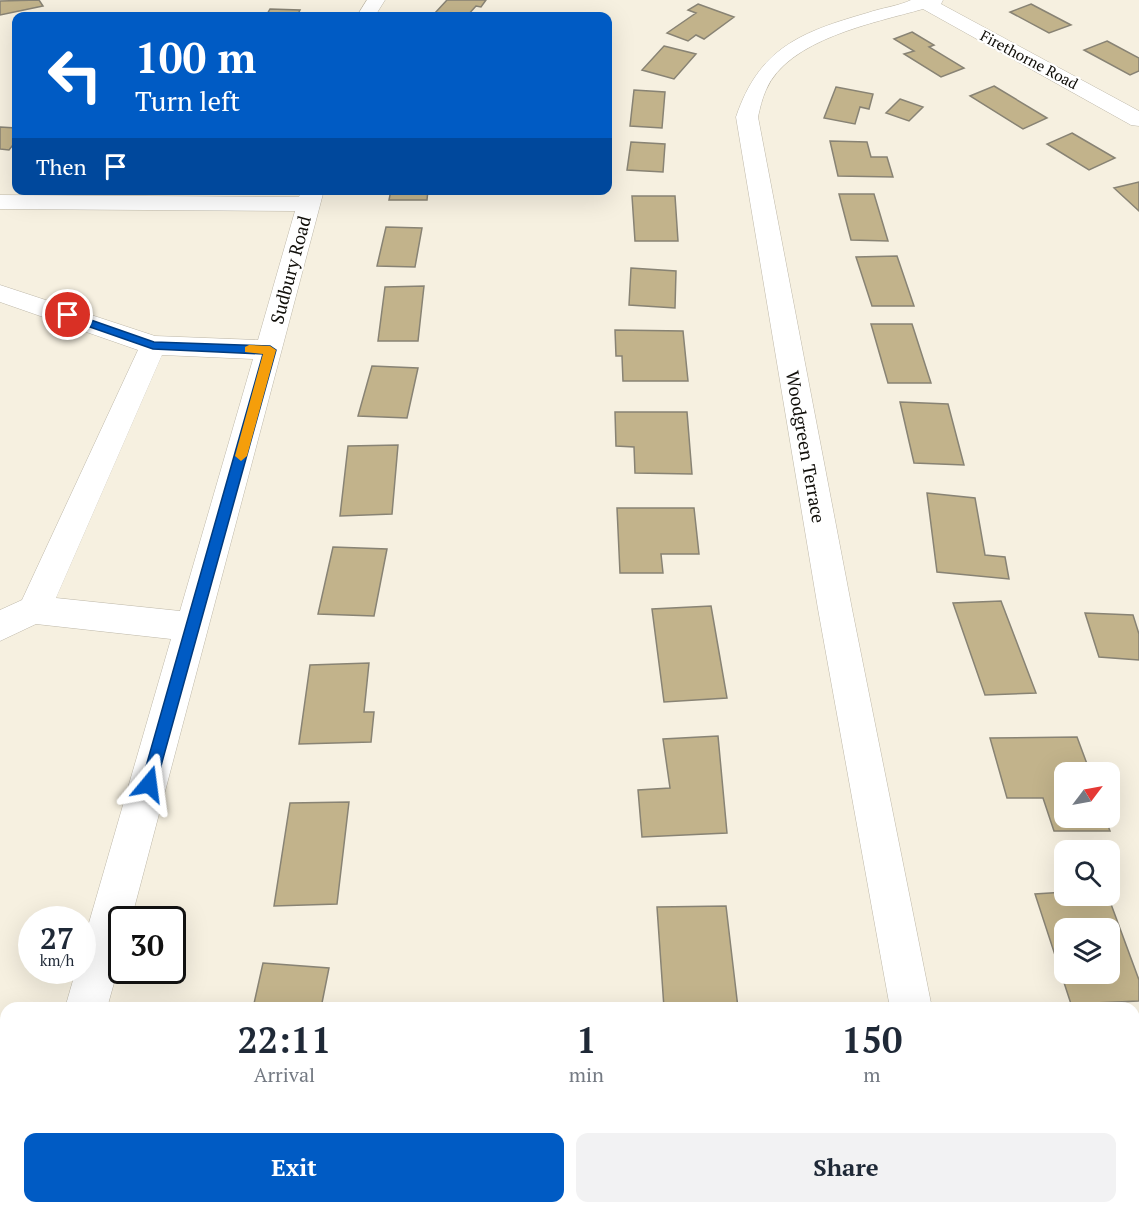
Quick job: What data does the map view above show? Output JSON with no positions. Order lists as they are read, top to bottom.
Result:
{
  "streets": {
    "street": ["Firethorne Road", "Sudbury Road", "Woodgreen Terrace"]
  },
  "crossings": [
    ["Firethorne Road", "Woodgreen Terrace"]
  ],
  "north": "top right",
  "page": {
    "turn": ["100 m", "Turn left"],
    "then": "Then",
    "speed": "27 km/h",
    "limit": "30",
    "eta": [
      "22:11",
      "Arrival",
      "1",
      "min",
      "150",
      "m"
    ],
    "buttons": ["Exit", "Share"]
  }
}
